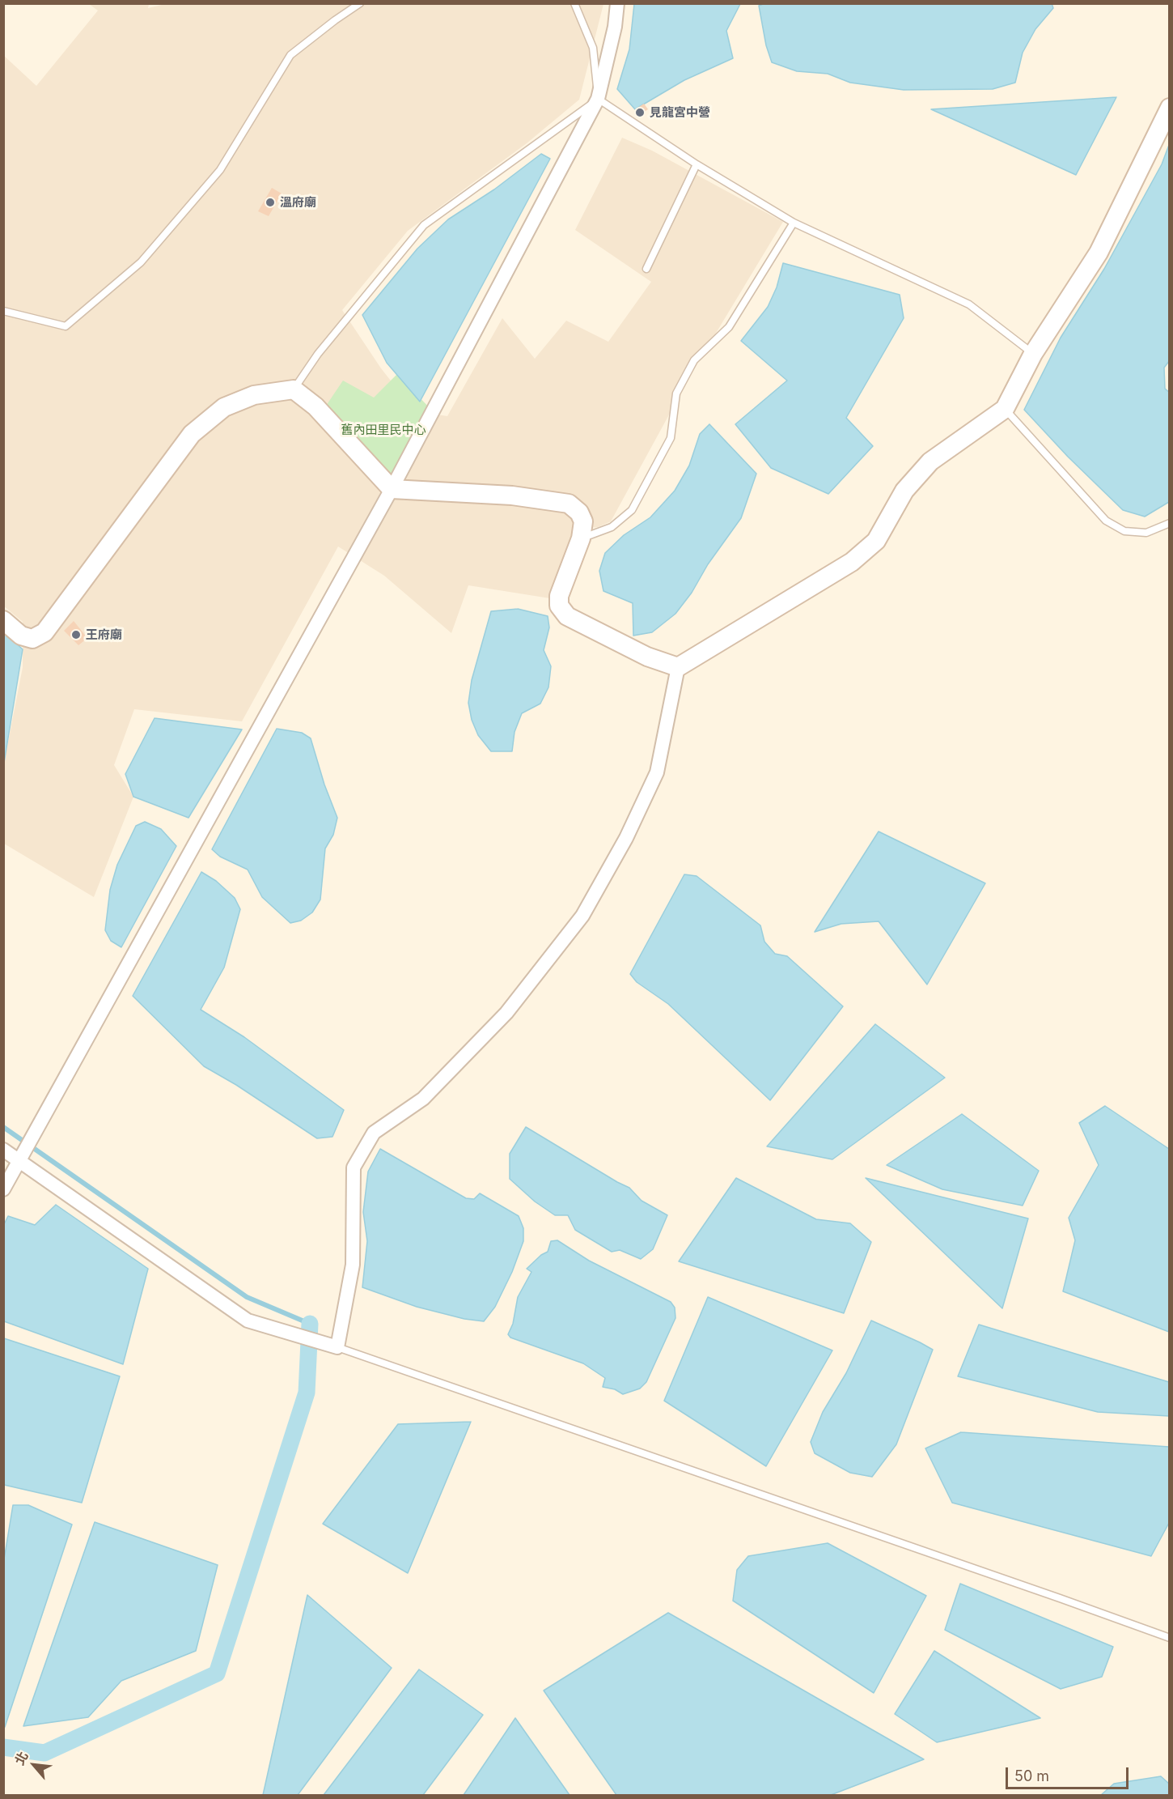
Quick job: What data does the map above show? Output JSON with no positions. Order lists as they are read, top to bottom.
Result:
{
  "parks": ["舊內田里民中心"],
  "places": ["見龍宮中營", "溫府廟", "王府廟"],
  "scale_bar": "50 m",
  "north": "top left"
}
